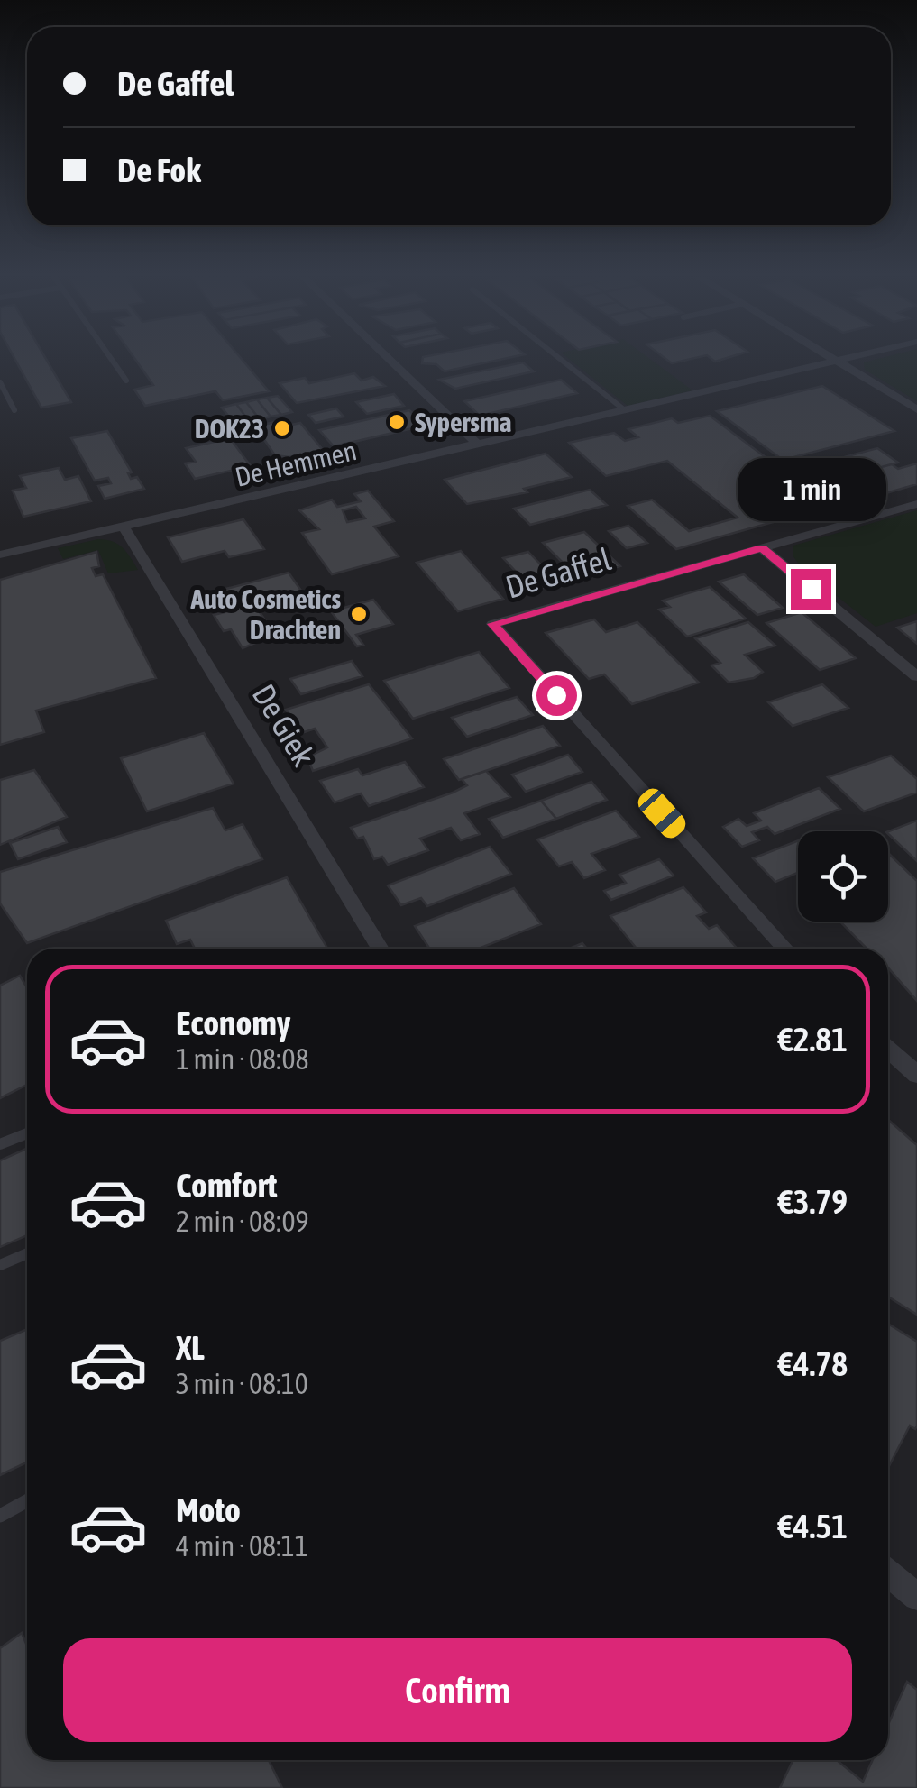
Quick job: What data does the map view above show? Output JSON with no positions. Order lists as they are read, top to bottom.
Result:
{
  "streets": {
    "street": ["De Hemmen", "De Gaffel", "De Giek"]
  },
  "crossings": [
    ["De Hemmen", "De Giek"]
  ],
  "places": ["Sypersma", "DOK23", "Auto Cosmetics Drachten"],
  "page": {
    "banner": ["De Gaffel", "De Fok"],
    "bubble": "1 min",
    "list": [
      {
        "name": "Economy",
        "note": "1 min · 08:08",
        "value": "€2.81"
      },
      {
        "name": "Comfort",
        "note": "2 min · 08:09",
        "value": "€3.79"
      },
      {
        "name": "XL",
        "note": "3 min · 08:10",
        "value": "€4.78"
      },
      {
        "name": "Moto",
        "note": "4 min · 08:11",
        "value": "€4.51"
      }
    ],
    "buttons": "Confirm"
  }
}
